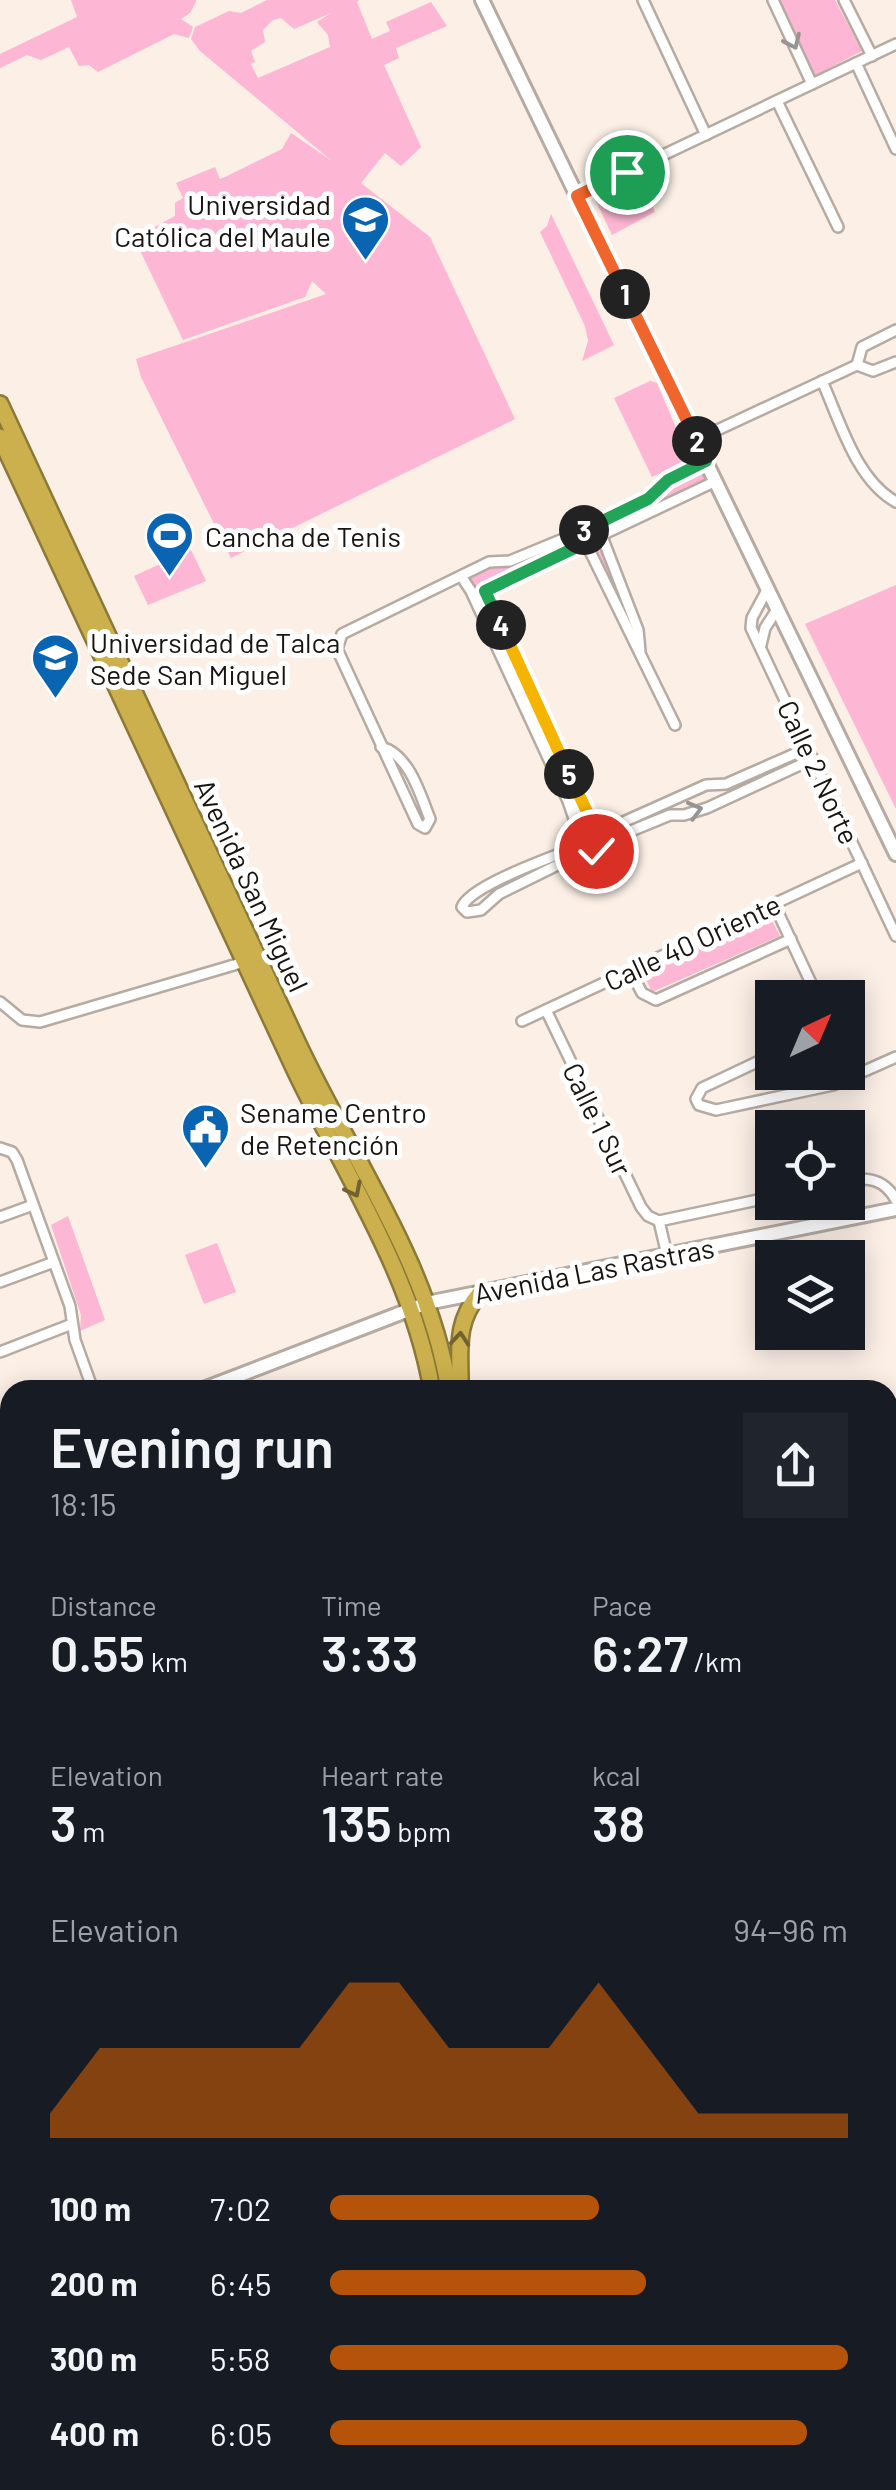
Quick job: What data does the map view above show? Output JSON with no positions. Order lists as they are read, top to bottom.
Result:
{
  "streets": {
    "highway": ["Avenida San Miguel"],
    "main road": ["Calle 2 Norte", "Avenida Las Rastras"],
    "street": ["Calle 40 Oriente", "Calle 1 Sur"]
  },
  "crossings": [
    ["Calle 2 Norte", "Calle 40 Oriente"],
    ["Avenida San Miguel", "Avenida Las Rastras"],
    ["Calle 40 Oriente", "Calle 1 Sur"]
  ],
  "places": {
    "school or university": ["Universidad Católica del Maule", "Universidad de Talca Sede San Miguel"],
    "sports": ["Cancha de Tenis"],
    "public building": ["Sename Centro de Retención"]
  },
  "north": "top right",
  "page": {
    "pins": [
      "1",
      "2",
      "3",
      "4",
      "5"
    ],
    "heading": ["Evening run", "18:15"],
    "stats": [
      ["Distance", "0.55 km"],
      ["Time", "3:33"],
      ["Pace", "6:27 /km"],
      ["Elevation", "3 m"],
      ["Heart rate", "135 bpm"],
      ["kcal", "38"]
    ],
    "chart": ["Elevation", "94–96 m"],
    "list": [
      {
        "name": "100 m",
        "note": "7:02"
      },
      {
        "name": "200 m",
        "note": "6:45"
      },
      {
        "name": "300 m",
        "note": "5:58"
      },
      {
        "name": "400 m",
        "note": "6:05"
      }
    ]
  }
}
